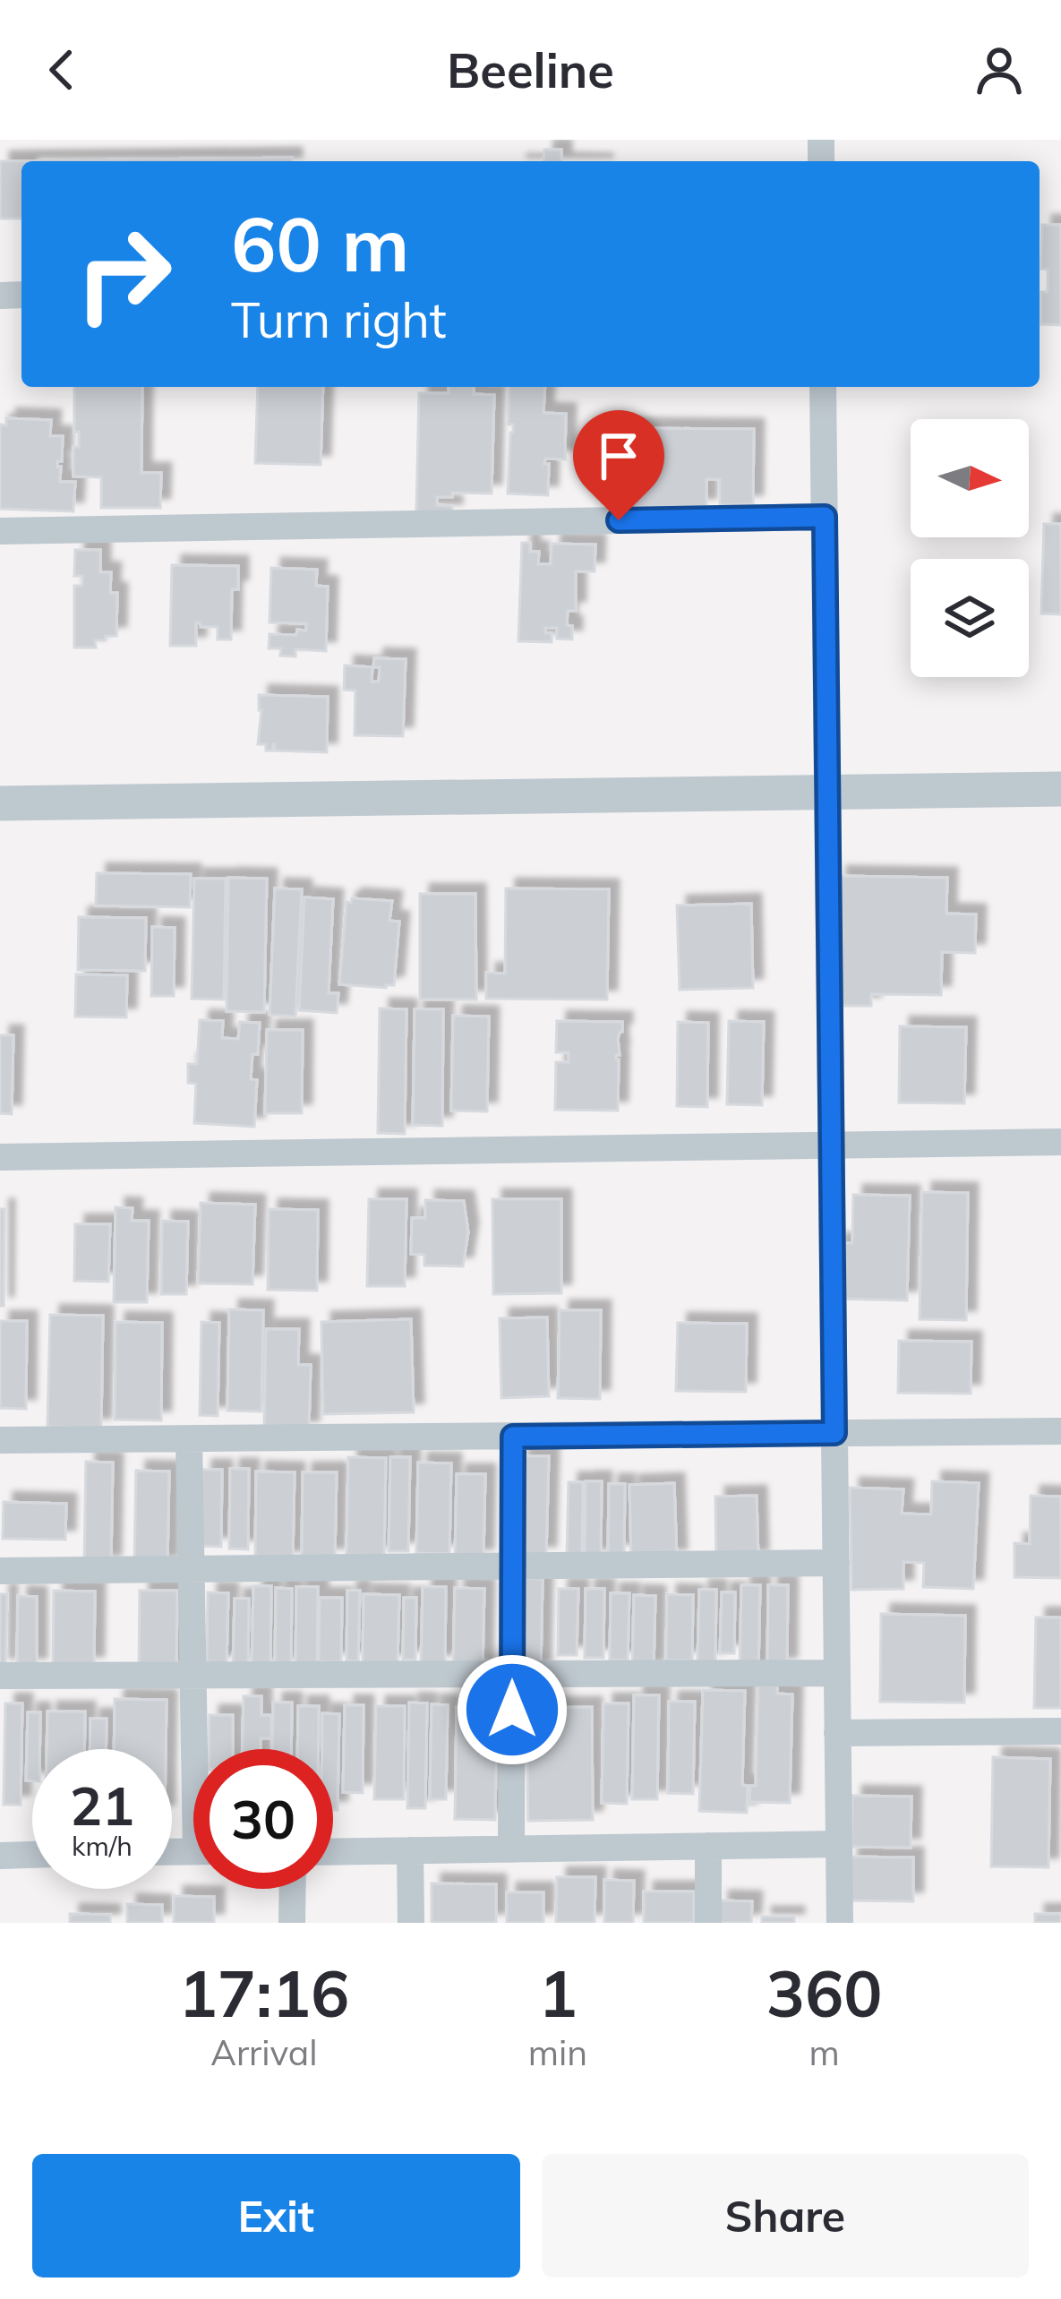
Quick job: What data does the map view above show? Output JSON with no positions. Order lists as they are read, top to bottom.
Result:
{
  "north": "right",
  "page": {
    "header": "Beeline",
    "turn": ["60 m", "Turn right"],
    "speed": "21 km/h",
    "limit": "30",
    "eta": [
      "17:16",
      "Arrival",
      "1",
      "min",
      "360",
      "m"
    ],
    "buttons": ["Exit", "Share"]
  }
}
